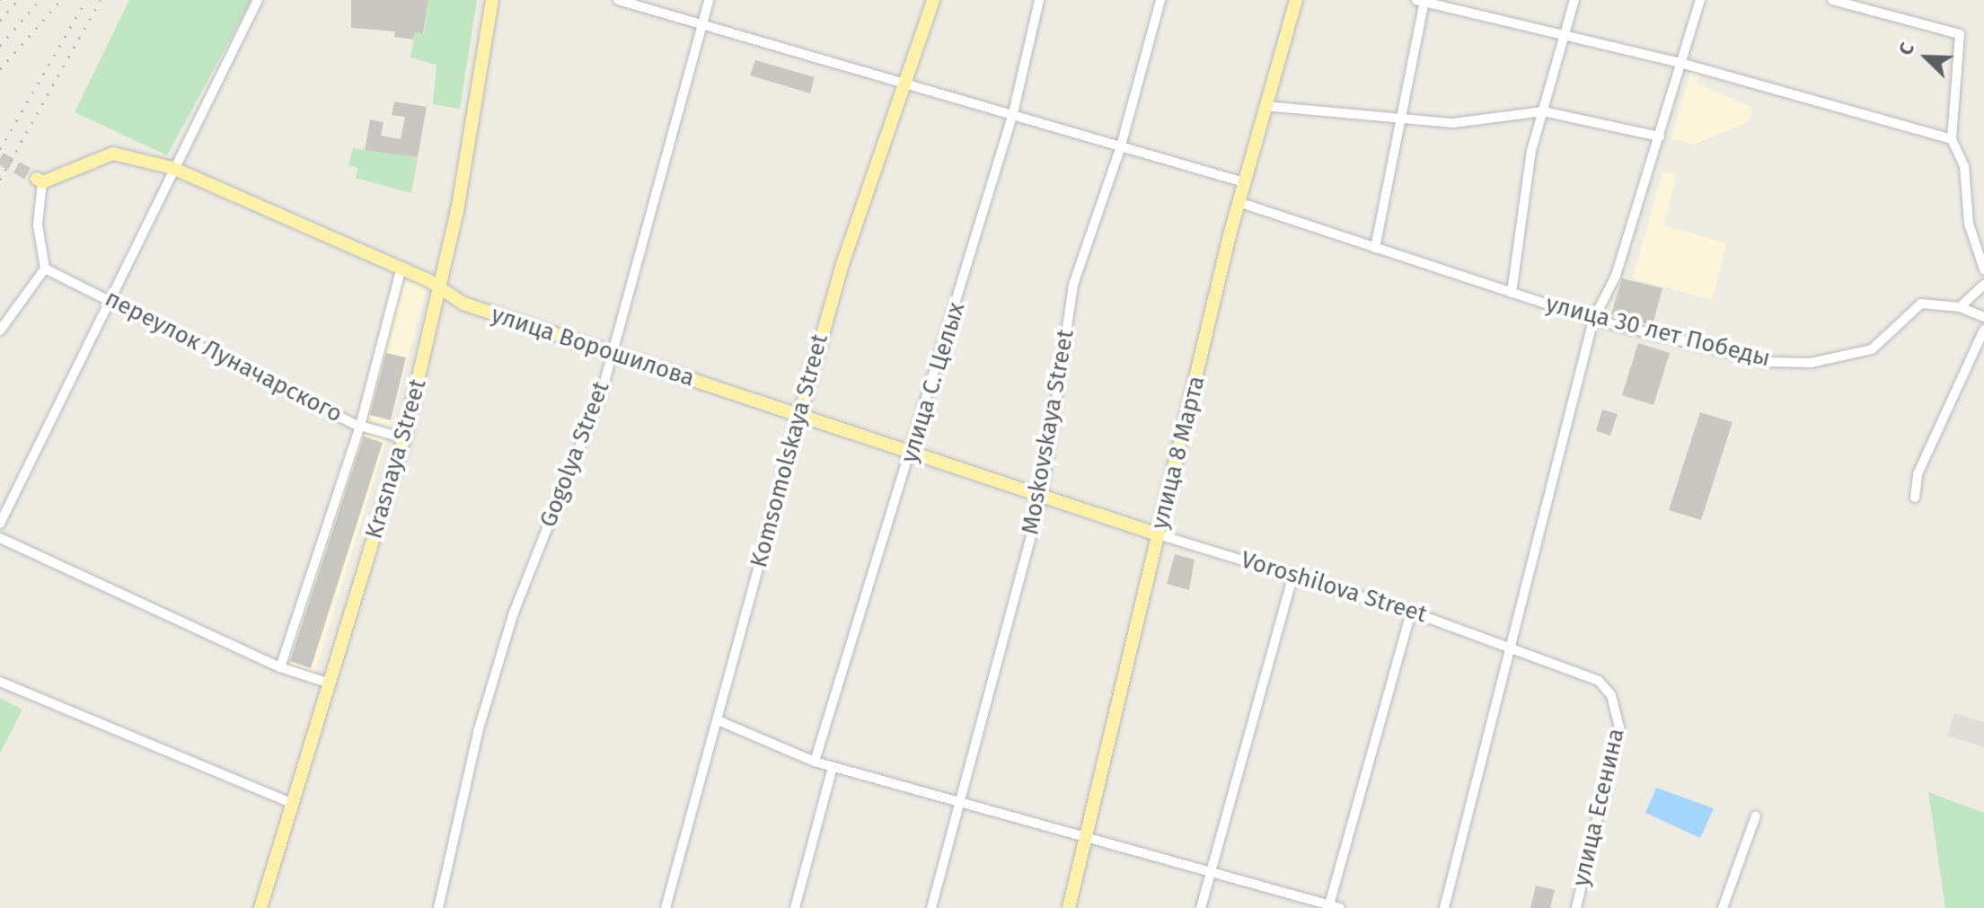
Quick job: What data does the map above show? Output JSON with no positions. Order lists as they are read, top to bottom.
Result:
{
  "streets": {
    "main road": [
      "улица Ворошилова",
      "Komsomolskaya Street",
      "улица 8 Марта",
      "Krasnaya Street"
    ],
    "street": [
      "улица 30 лет Победы",
      "переулок Луначарского",
      "улица С. Целых",
      "Moskovskaya Street",
      "Gogolya Street",
      "Voroshilova Street",
      "улица Есенина"
    ]
  },
  "crossings": [
    ["улица 30 лет Победы", "улица 8 Марта"],
    ["улица Ворошилова", "улица С. Целых"],
    ["улица Ворошилова", "Moskovskaya Street"],
    ["улица Ворошилова", "Komsomolskaya Street"],
    ["улица Ворошилова", "улица 8 Марта"],
    ["улица Ворошилова", "Gogolya Street"],
    ["улица Ворошилова", "Krasnaya Street"],
    ["улица Ворошилова", "Voroshilova Street"],
    ["переулок Луначарского", "Krasnaya Street"],
    ["улица 8 Марта", "Voroshilova Street"],
    ["Voroshilova Street", "улица Есенина"]
  ],
  "north": "top left"
}
